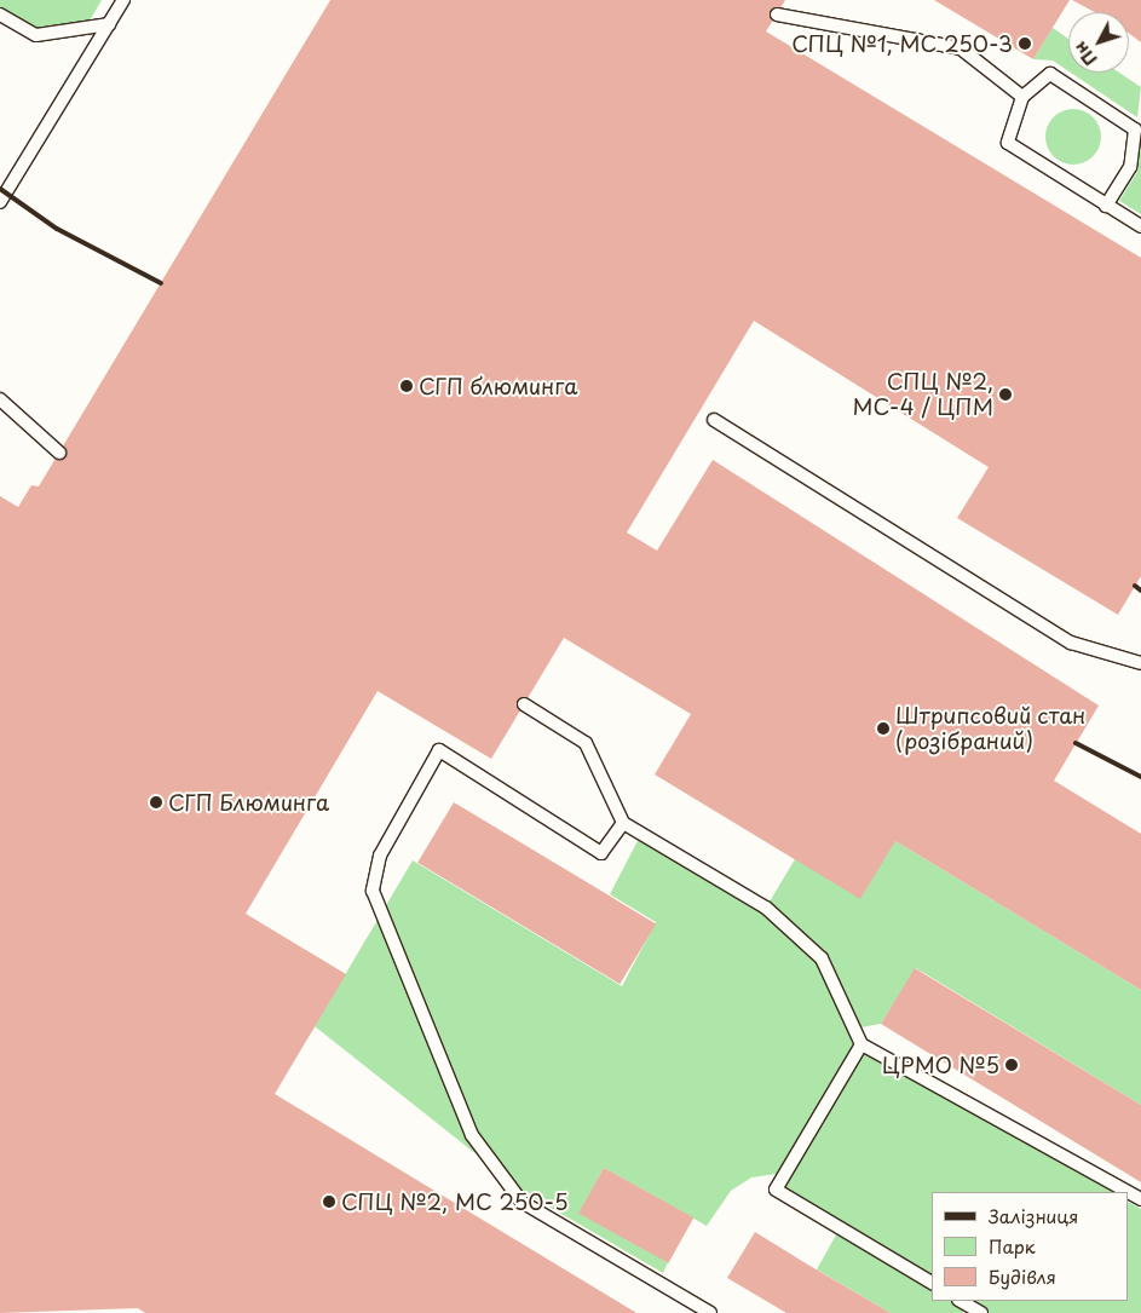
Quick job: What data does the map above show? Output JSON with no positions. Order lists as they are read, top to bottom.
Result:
{
  "places": [
    "СПЦ №1, МС 250-3",
    "СГП блюминга",
    "СПЦ №2, МС-4 / ЦПМ",
    "Штрипсовий стан (розібраний)",
    "СГП Блюминга",
    "ЦРМО №5",
    "СПЦ №2, МС 250-5"
  ],
  "legend": ["Залізниця", "Парк", "Будівля"],
  "north": "bottom left"
}
